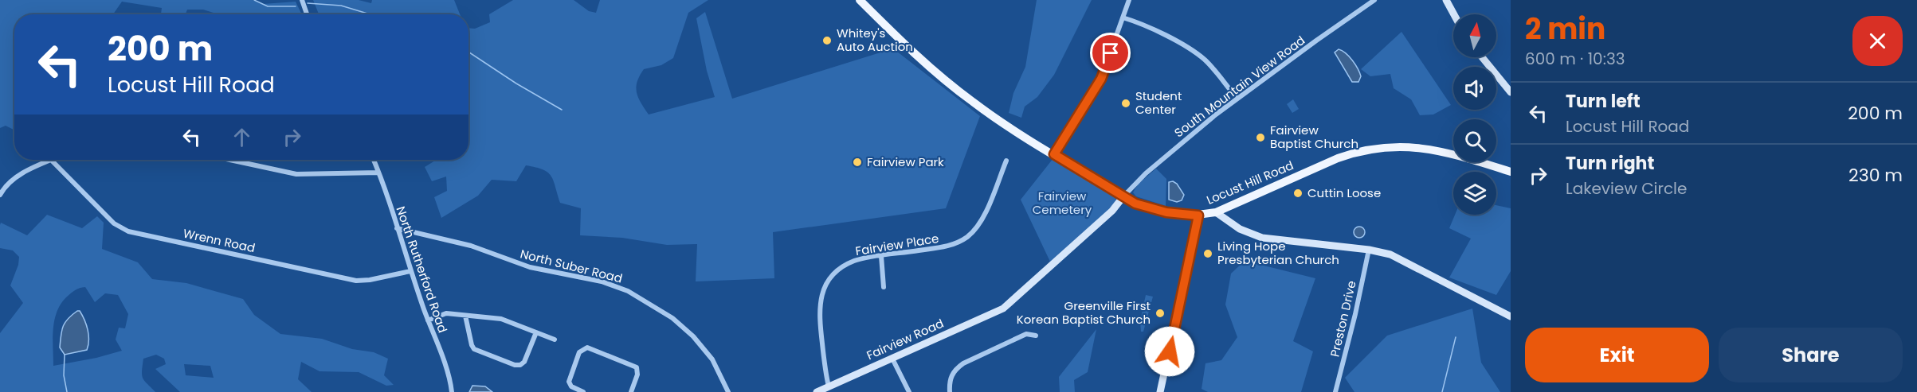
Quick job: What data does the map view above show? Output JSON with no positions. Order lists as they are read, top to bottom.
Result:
{
  "streets": {
    "main road": ["Locust Hill Road"],
    "street": [
      "South Mountain View Road",
      "Wrenn Road",
      "Fairview Place",
      "North Suber Road",
      "North Rutherford Road",
      "Preston Drive",
      "Fairview Road"
    ]
  },
  "crossings": [
    ["South Mountain View Road", "Locust Hill Road"],
    ["South Mountain View Road", "Fairview Road"],
    ["Locust Hill Road", "Fairview Road"],
    ["Wrenn Road", "North Rutherford Road"],
    ["Fairview Place", "Fairview Road"],
    ["North Suber Road", "North Rutherford Road"]
  ],
  "parks": ["Fairview Cemetery"],
  "places": [
    "Whitey's Auto Auction",
    "Student Center",
    "Fairview Baptist Church",
    "Fairview Park",
    "Cuttin Loose",
    "Living Hope Presbyterian Church",
    "Greenville First Korean Baptist Church"
  ],
  "north": "top",
  "page": {
    "heading": ["2 min", "600 m · 10:33"],
    "turn": ["200 m", "Locust Hill Road"],
    "list": [
      {
        "name": "Turn left",
        "note": "Locust Hill Road",
        "value": "200 m"
      },
      {
        "name": "Turn right",
        "note": "Lakeview Circle",
        "value": "230 m"
      }
    ],
    "buttons": ["Exit", "Share"]
  }
}
